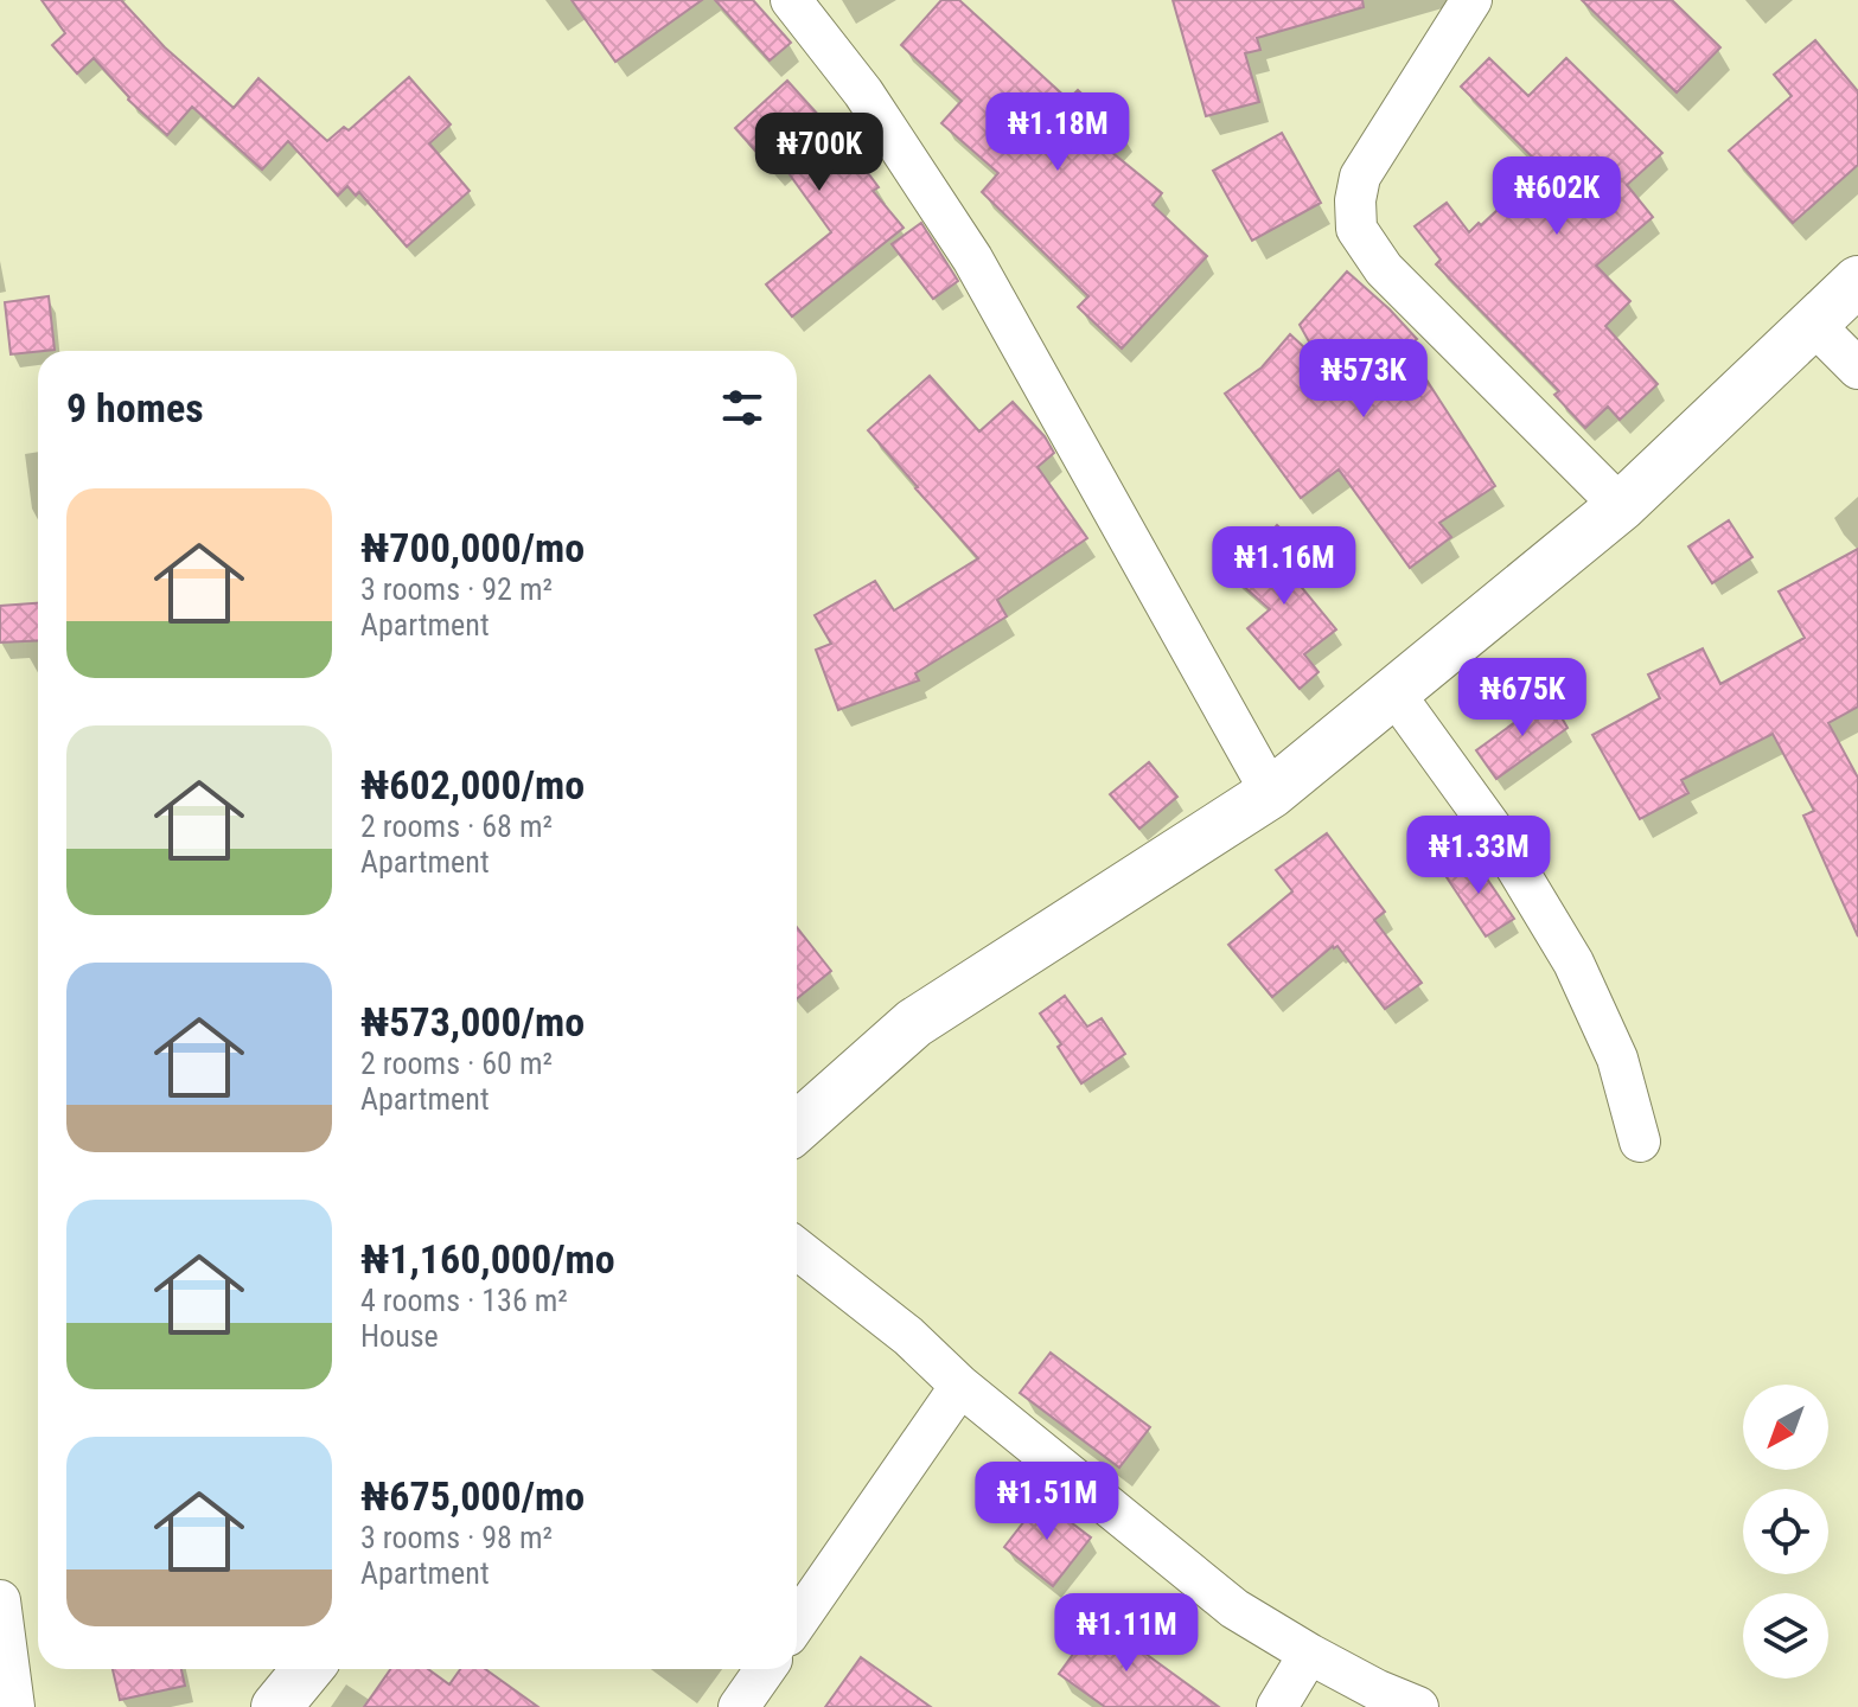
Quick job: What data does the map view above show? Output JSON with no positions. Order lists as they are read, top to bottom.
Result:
{
  "north": "bottom left",
  "page": {
    "price": [
      "₦1.18M",
      "₦700K",
      "₦602K",
      "₦573K",
      "₦1.16M",
      "₦675K",
      "₦1.33M",
      "₦1.51M",
      "₦1.11M"
    ],
    "heading": "9 homes",
    "list": [
      {
        "name": "₦700,000/mo",
        "note": "3 rooms · 92 m² · Apartment"
      },
      {
        "name": "₦602,000/mo",
        "note": "2 rooms · 68 m² · Apartment"
      },
      {
        "name": "₦573,000/mo",
        "note": "2 rooms · 60 m² · Apartment"
      },
      {
        "name": "₦1,160,000/mo",
        "note": "4 rooms · 136 m² · House"
      },
      {
        "name": "₦675,000/mo",
        "note": "3 rooms · 98 m² · Apartment"
      }
    ]
  }
}
